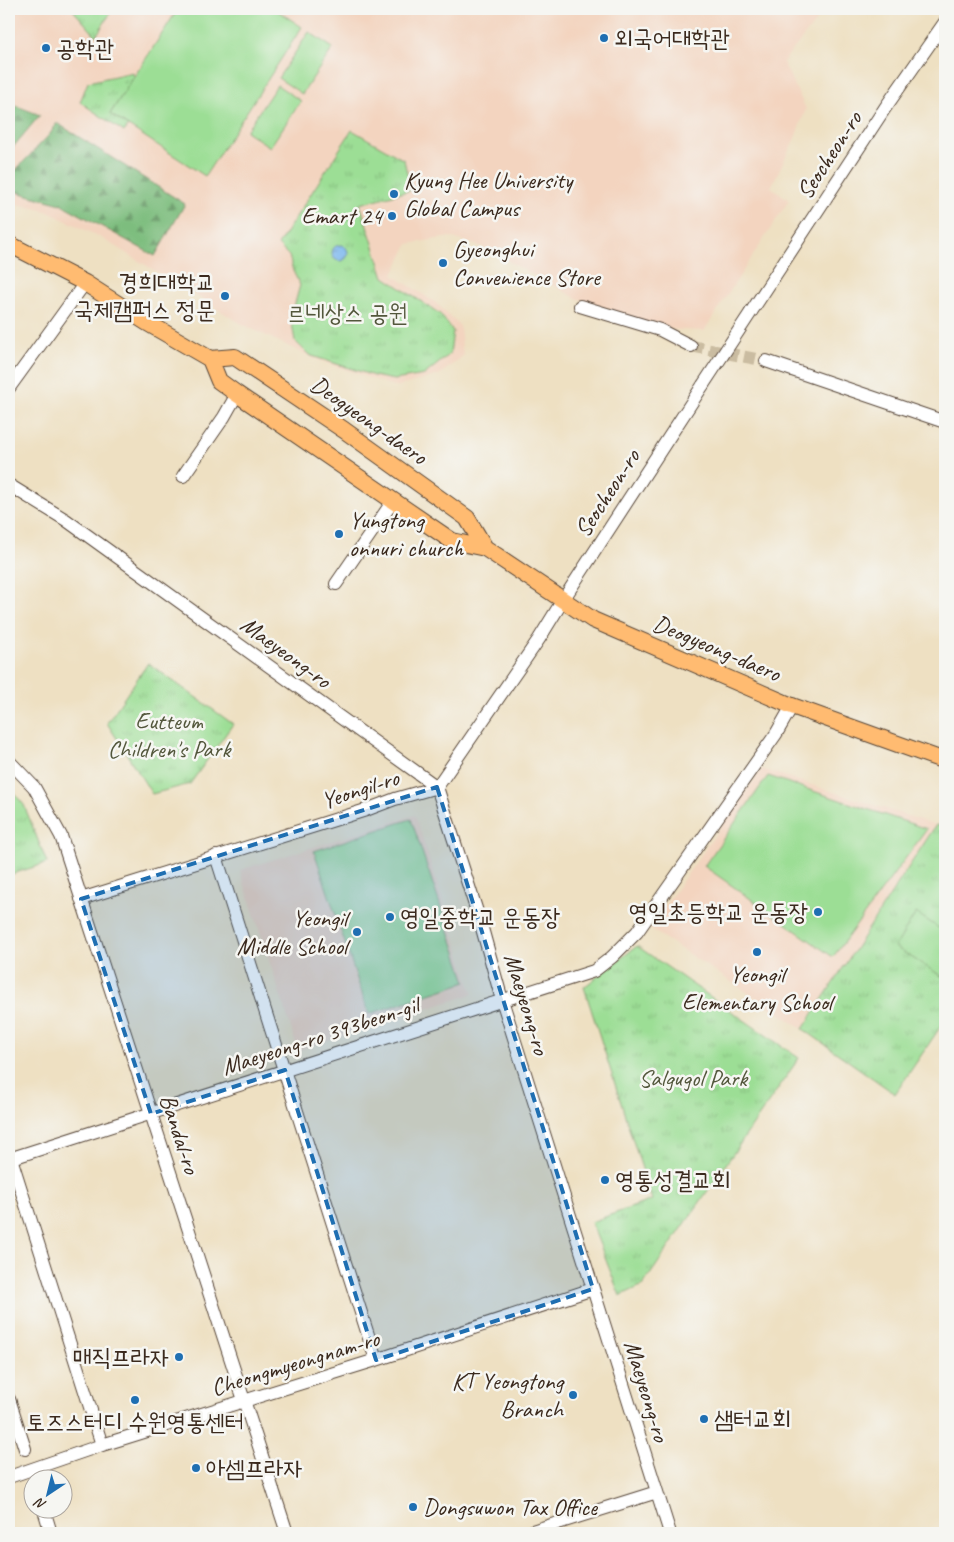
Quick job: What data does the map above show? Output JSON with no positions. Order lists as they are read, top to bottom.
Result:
{
  "streets": {
    "main road": ["Deogyeong-daero"],
    "street": [
      "Seocheon-ro",
      "Maeyeong-ro",
      "Yeongil-ro",
      "Maeyeong-ro 393beon-gil",
      "Bandal-ro",
      "Cheongmyeongnam-ro"
    ]
  },
  "crossings": [
    ["Seocheon-ro", "Deogyeong-daero"],
    ["Seocheon-ro", "Yeongil-ro"],
    ["Deogyeong-daero", "Yeongil-ro"],
    ["Deogyeong-daero", "Maeyeong-ro 393beon-gil"],
    ["Maeyeong-ro", "Yeongil-ro"],
    ["Maeyeong-ro", "Maeyeong-ro 393beon-gil"],
    ["Maeyeong-ro", "Cheongmyeongnam-ro"],
    ["Yeongil-ro", "Bandal-ro"],
    ["Maeyeong-ro 393beon-gil", "Bandal-ro"],
    ["Bandal-ro", "Cheongmyeongnam-ro"]
  ],
  "parks": ["르네상스 공원", "Eutteum Children's Park", "Salgugol Park"],
  "places": [
    "외국어대학관",
    "공학관",
    "Kyung Hee University Global Campus",
    "Emart 24",
    "Gyeonghui Convenience Store",
    "경희대학교 국제캠퍼스 정문",
    "Yungtong onnuri church",
    "영일초등학교 운동장",
    "영일중학교 운동장",
    "Yeongil Middle School",
    "Yeongil Elementary School",
    "영통성결교회",
    "매직프라자",
    "KT Yeongtong Branch",
    "토즈스터디 수원영통센터",
    "샘터교회",
    "아셈프라자",
    "Dongsuwon Tax Office"
  ],
  "north": "bottom left"
}
